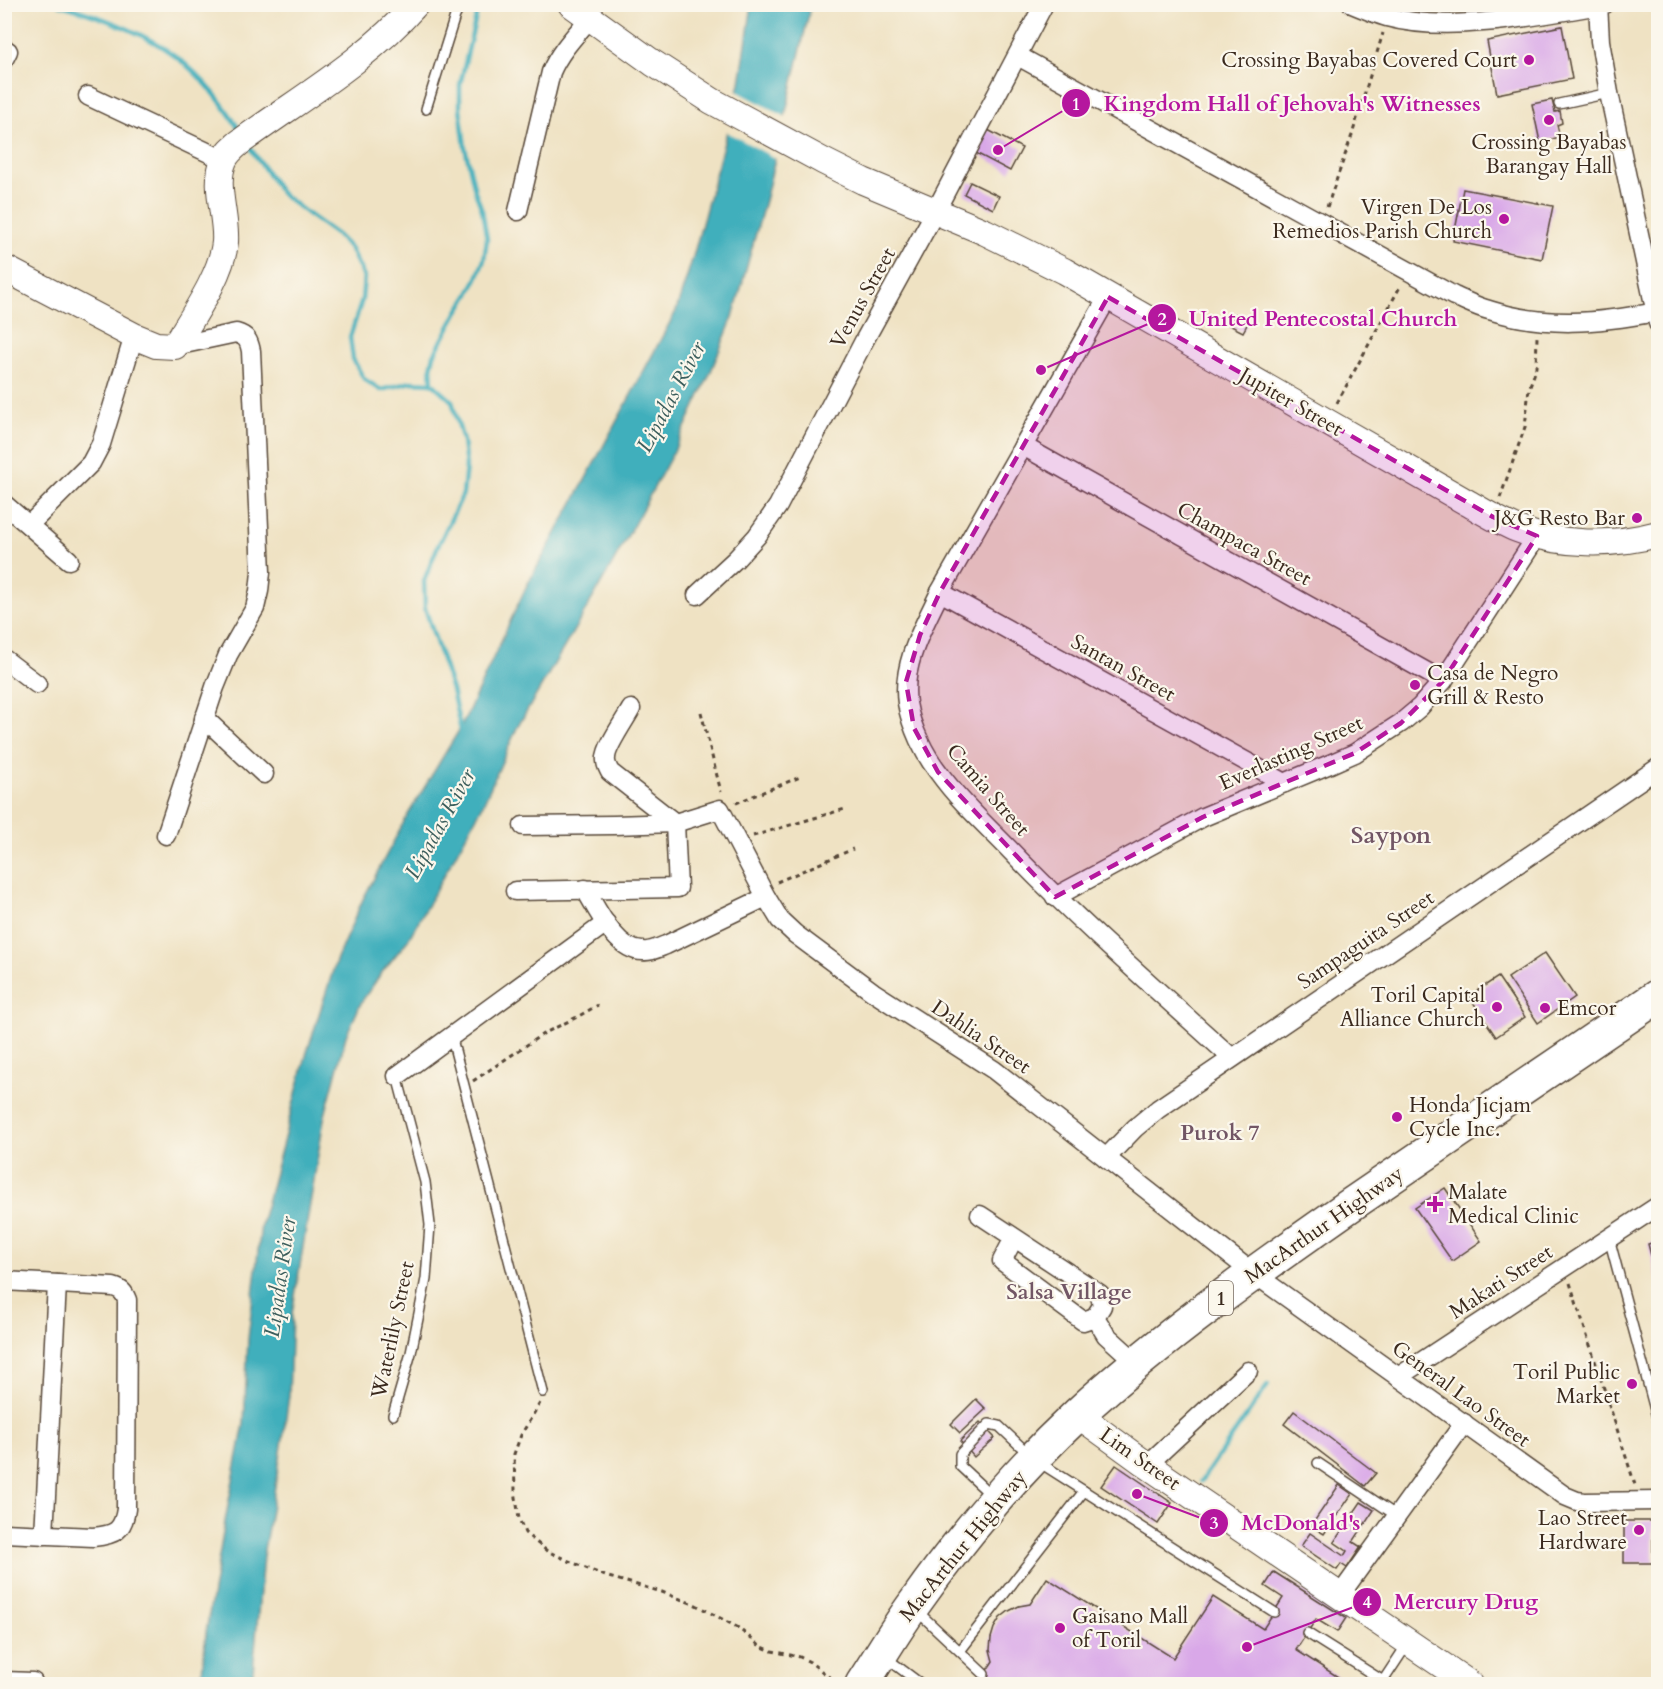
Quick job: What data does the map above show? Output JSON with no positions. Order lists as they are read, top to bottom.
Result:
{
  "streets": {
    "highway": ["MacArthur Highway", "1"],
    "main road": ["Jupiter Street", "Lim Street"],
    "street": [
      "Venus Street",
      "Champaca Street",
      "Santan Street",
      "Everlasting Street",
      "Camia Street",
      "Sampaguita Street",
      "Dahlia Street",
      "Makati Street",
      "General Lao Street"
    ],
    "lane": ["Waterlily Street"]
  },
  "crossings": [
    ["Venus Street", "Jupiter Street"],
    ["Jupiter Street", "Everlasting Street"],
    ["Jupiter Street", "Camia Street"],
    ["Champaca Street", "Everlasting Street"],
    ["Champaca Street", "Camia Street"],
    ["Santan Street", "Everlasting Street"],
    ["Santan Street", "Camia Street"],
    ["Everlasting Street", "Camia Street"],
    ["Camia Street", "Sampaguita Street"],
    ["Sampaguita Street", "Dahlia Street"],
    ["Dahlia Street", "MacArthur Highway"],
    ["Dahlia Street", "General Lao Street"],
    ["MacArthur Highway", "General Lao Street"],
    ["MacArthur Highway", "Lim Street"],
    ["Makati Street", "General Lao Street"]
  ],
  "districts": ["Saypon", "Purok 7", "Salsa Village"],
  "water": ["Lipadas River"],
  "places": {
    "other": [
      "Crossing Bayabas Covered Court",
      "Crossing Bayabas Barangay Hall",
      "Kingdom Hall of Jehovah's Witnesses",
      "Virgen De Los Remedios Parish Church",
      "United Pentecostal Church",
      "J&G Resto Bar",
      "Casa de Negro Grill & Resto",
      "Toril Capital Alliance Church",
      "Emcor",
      "Honda Jicjam Cycle Inc.",
      "Toril Public Market",
      "McDonald's",
      "Lao Street Hardware",
      "Gaisano Mall of Toril",
      "Mercury Drug"
    ],
    "health": ["Malate Medical Clinic"]
  }
}
